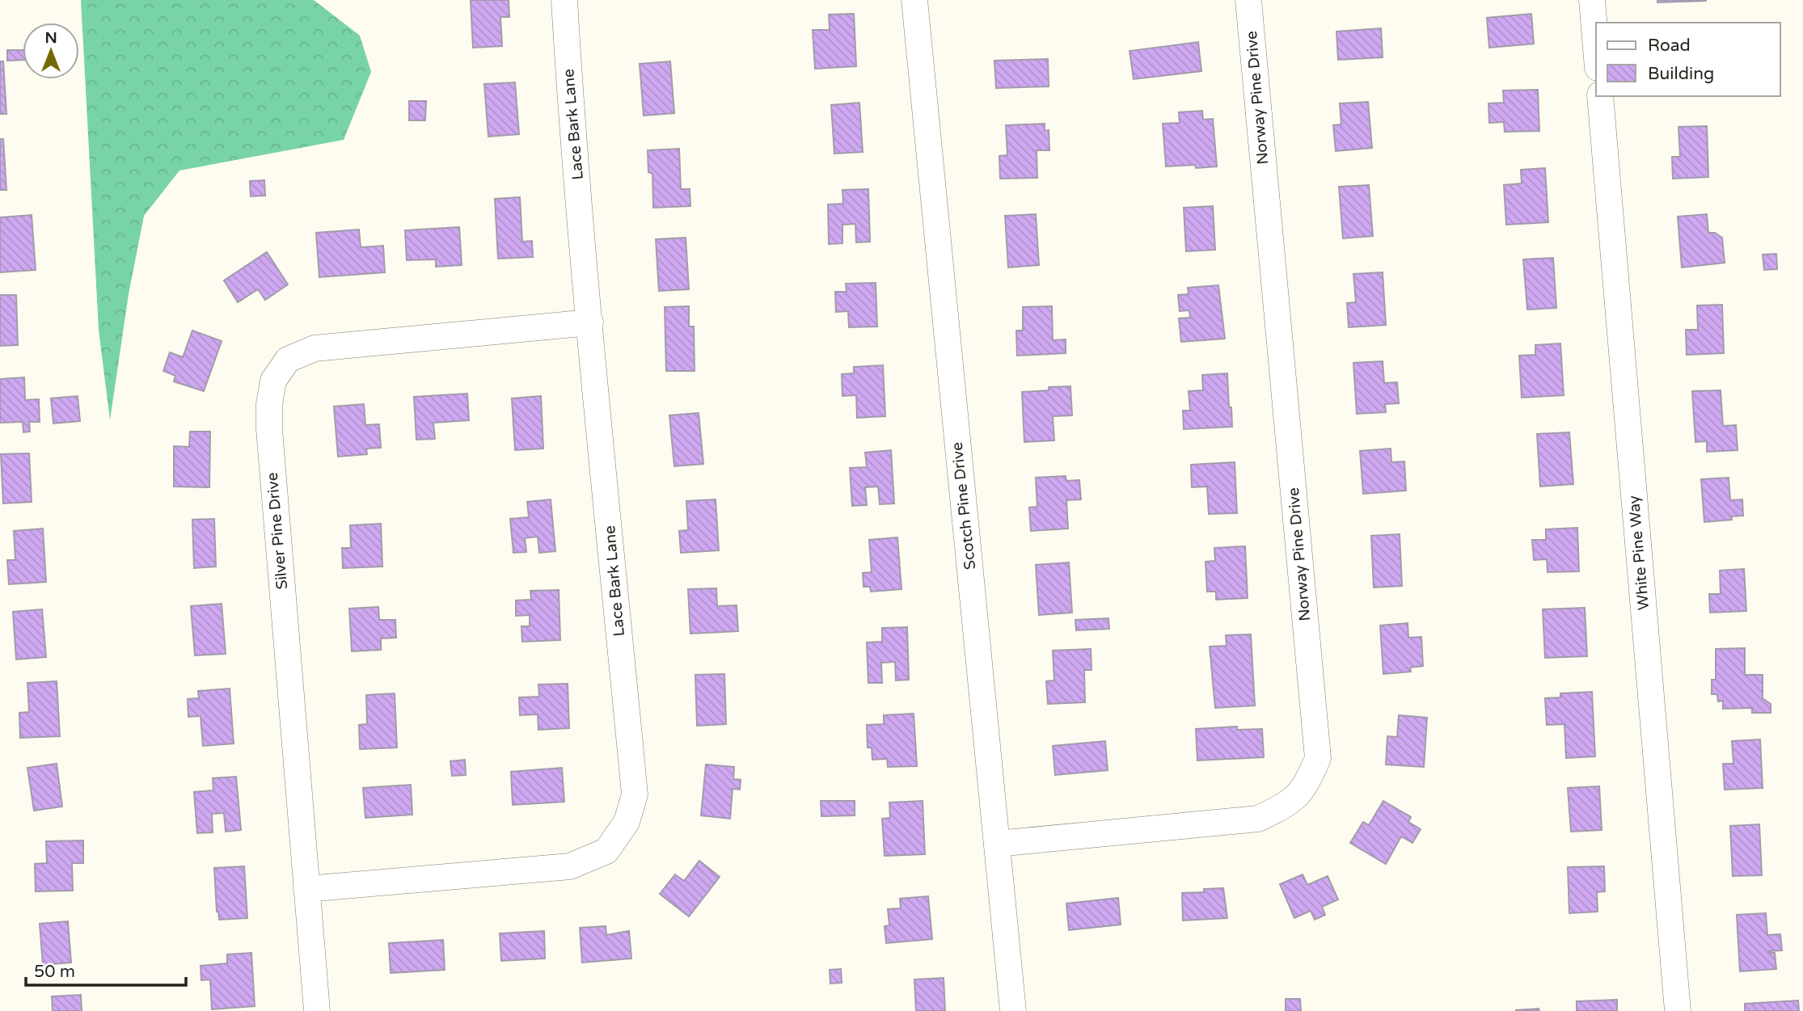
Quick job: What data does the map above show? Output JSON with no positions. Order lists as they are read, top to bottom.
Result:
{
  "streets": {
    "street": [
      "Norway Pine Drive",
      "Lace Bark Lane",
      "Scotch Pine Drive",
      "Silver Pine Drive",
      "White Pine Way"
    ]
  },
  "crossings": [
    ["Norway Pine Drive", "Scotch Pine Drive"],
    ["Lace Bark Lane", "Silver Pine Drive"]
  ],
  "legend": ["Road", "Building"],
  "scale_bar": "50 m",
  "north": "top"
}
